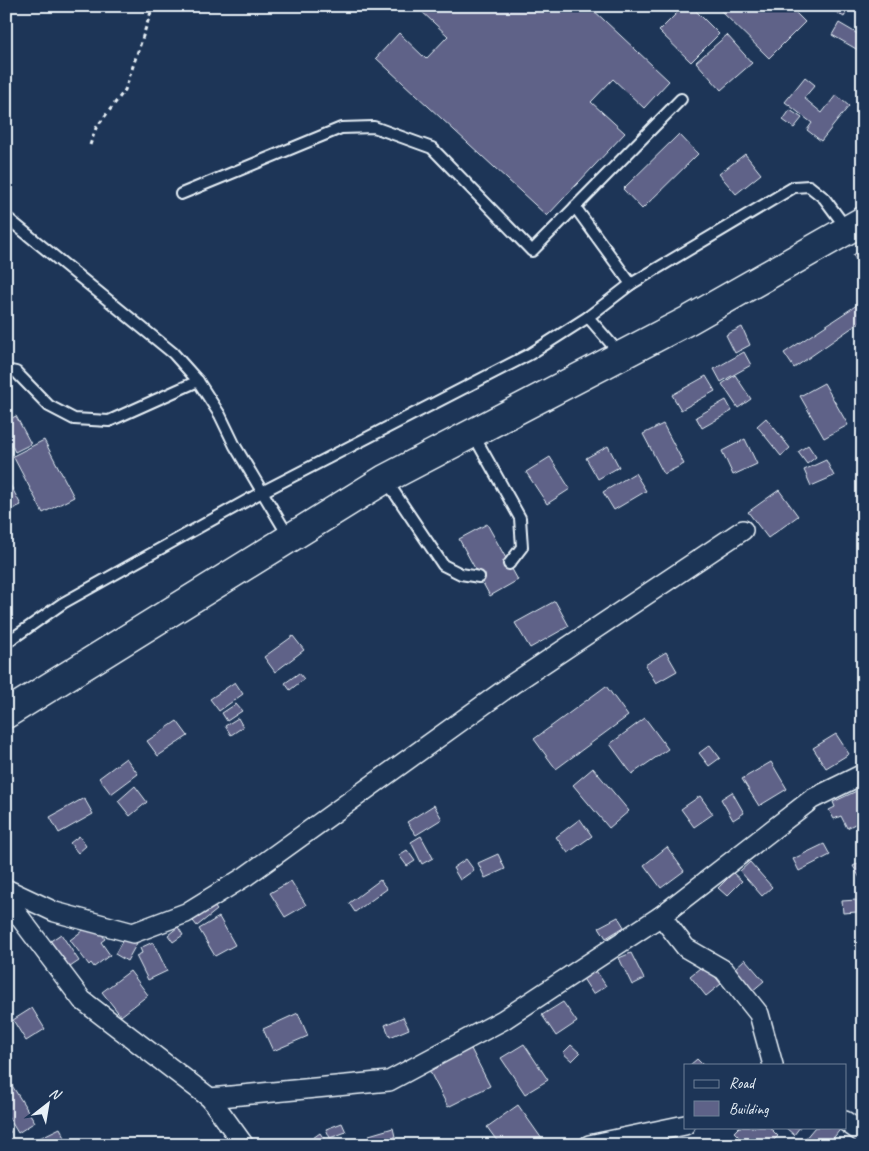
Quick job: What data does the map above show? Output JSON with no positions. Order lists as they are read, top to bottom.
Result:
{
  "legend": ["Road", "Building"],
  "north": "top right"
}
